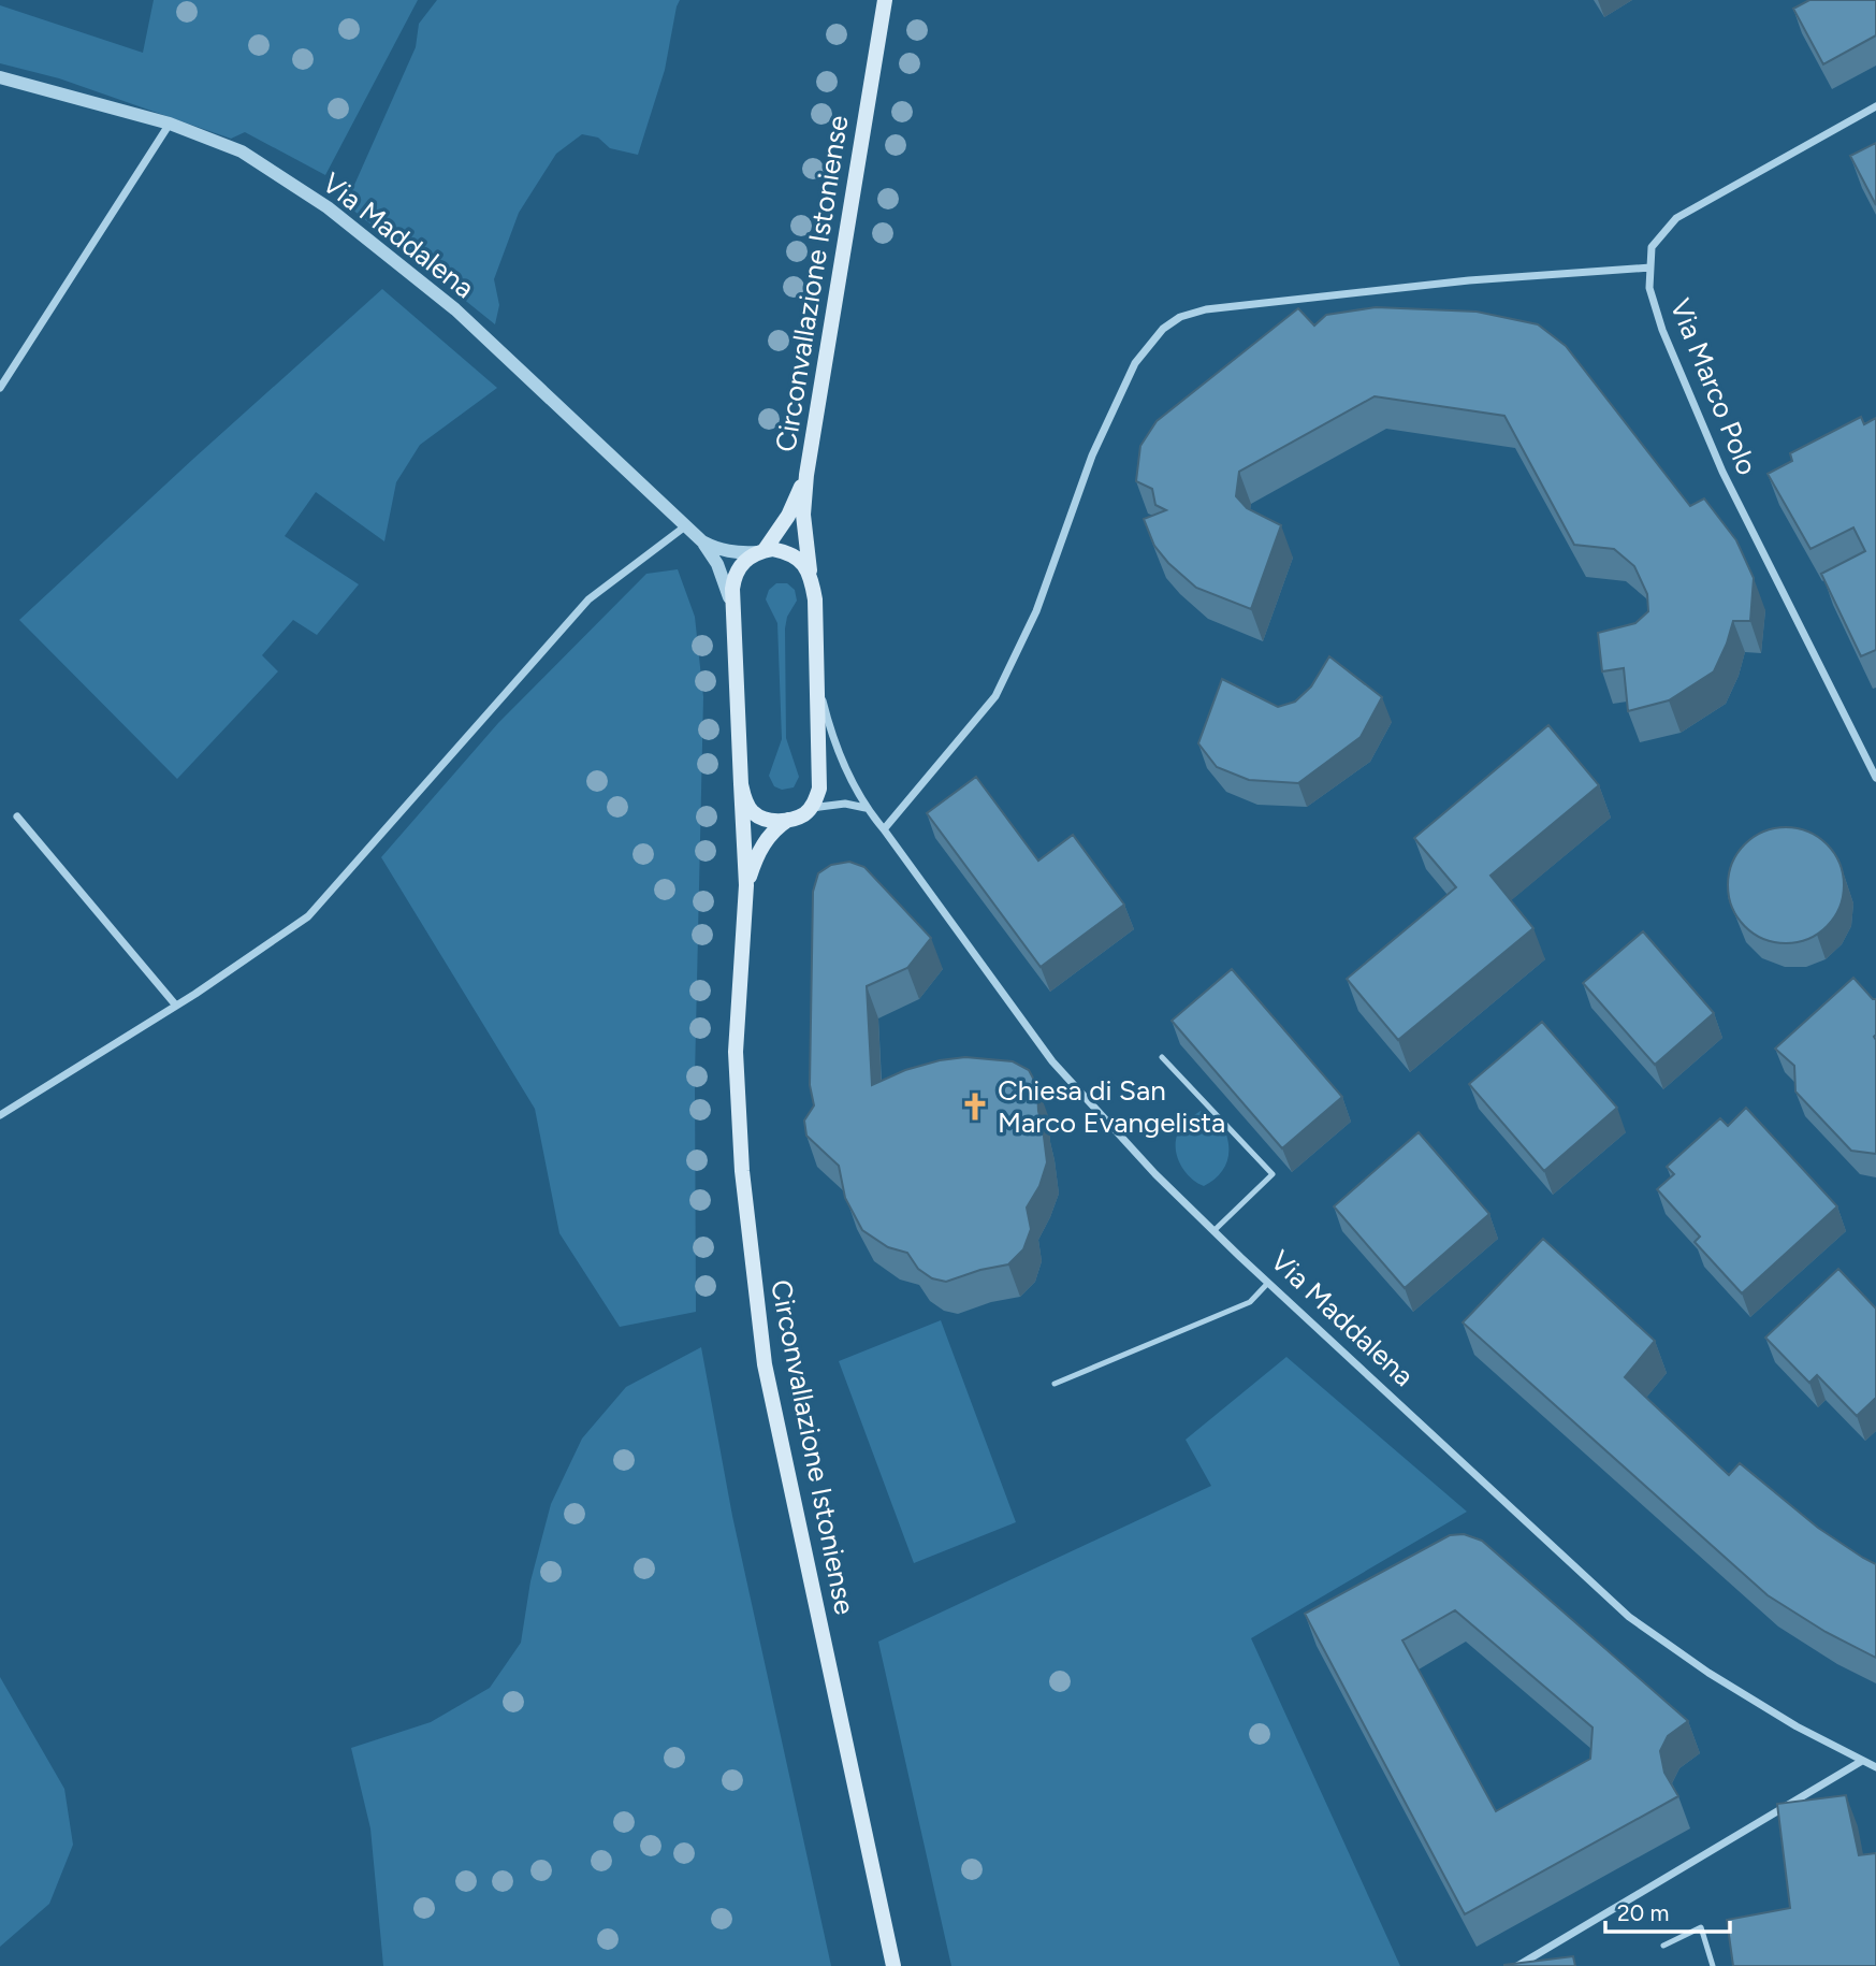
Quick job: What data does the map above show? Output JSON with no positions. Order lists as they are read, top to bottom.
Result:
{
  "streets": {
    "main road": ["Circonvallazione Istoniense"],
    "street": ["Via Maddalena", "Via Marco Polo"]
  },
  "crossings": [
    ["Via Maddalena", "Circonvallazione Istoniense"]
  ],
  "places": {
    "church": ["Chiesa di San Marco Evangelista"]
  },
  "scale_bar": "20 m"
}
